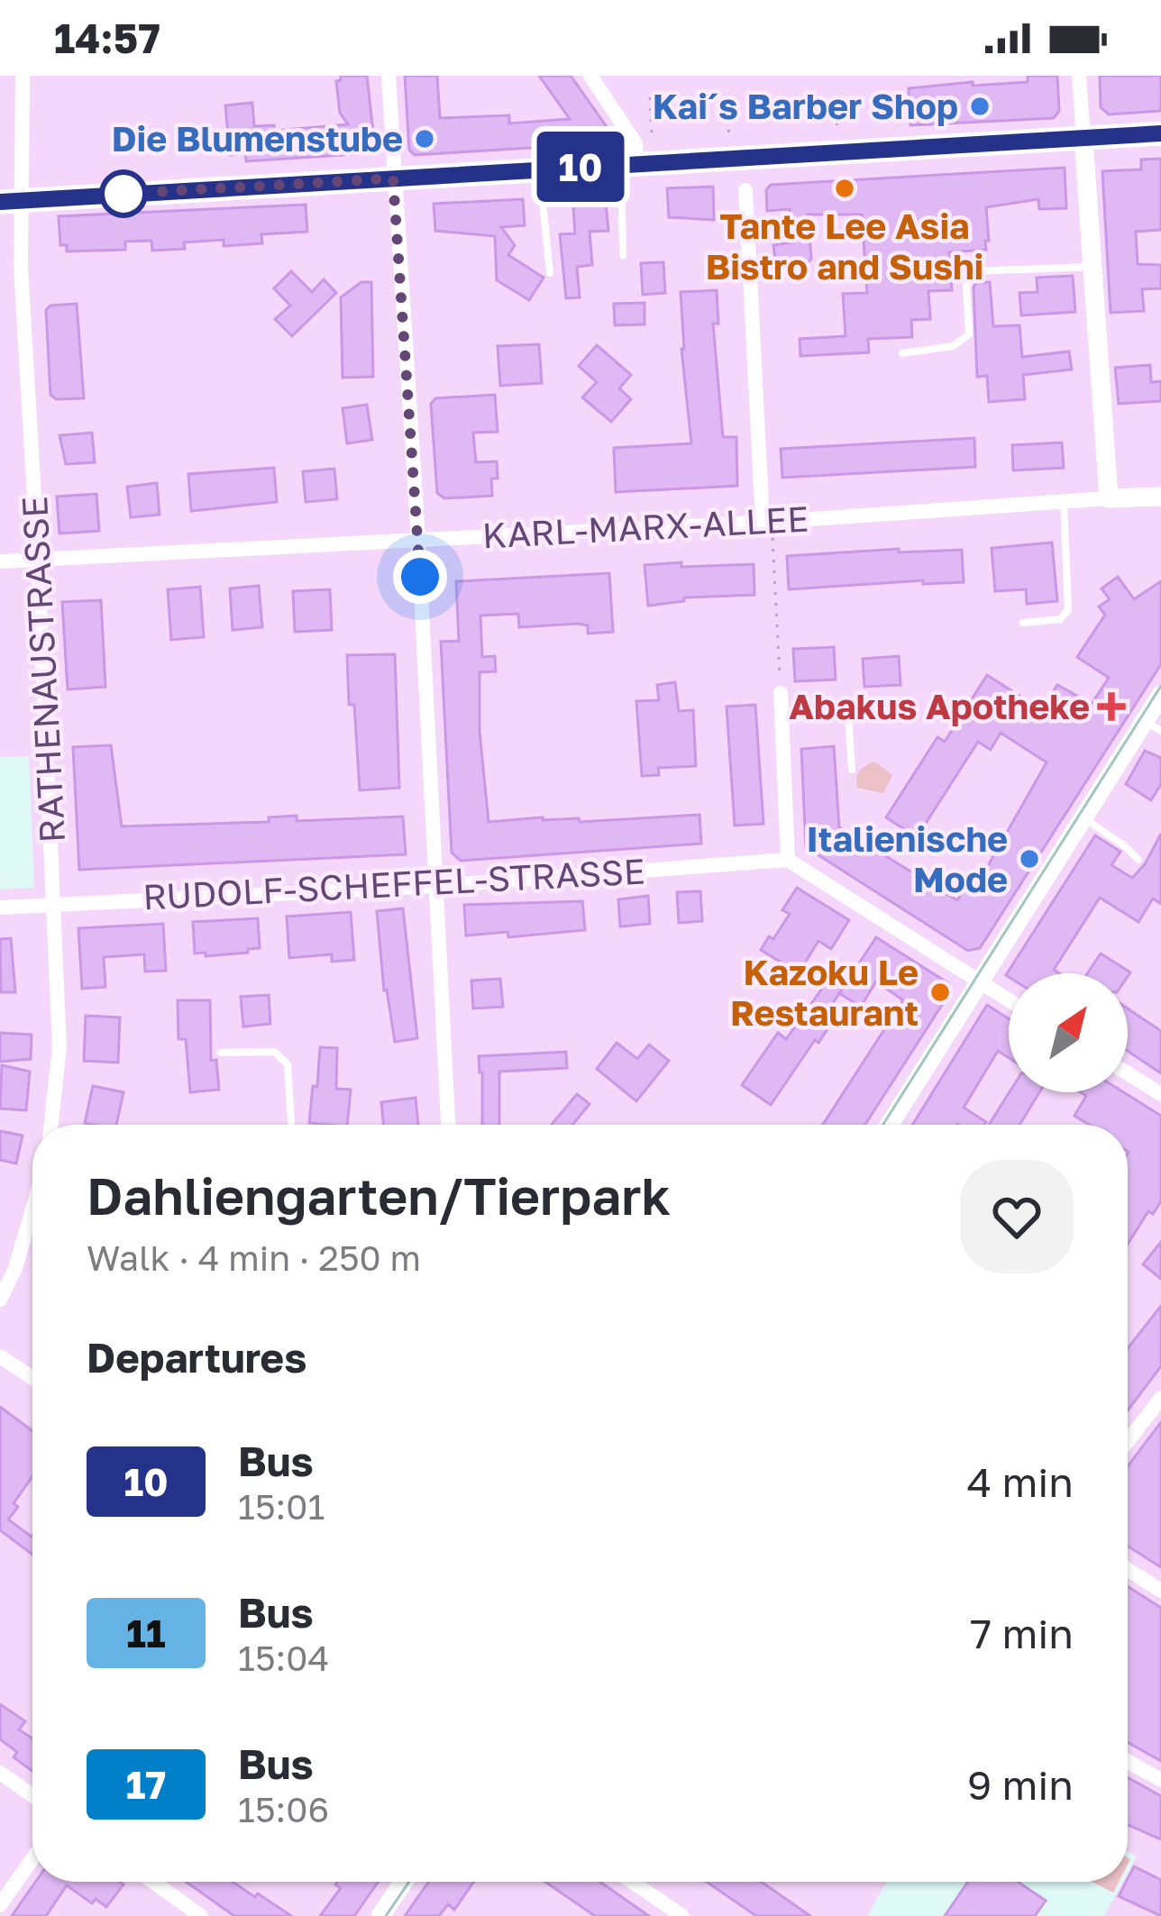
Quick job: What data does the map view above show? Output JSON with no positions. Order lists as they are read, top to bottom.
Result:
{
  "streets": {
    "street": ["KARL-MARX-ALLEE", "RATHENAUSTRASSE", "RUDOLF-SCHEFFEL-STRASSE"]
  },
  "crossings": [
    ["KARL-MARX-ALLEE", "RATHENAUSTRASSE"],
    ["RATHENAUSTRASSE", "RUDOLF-SCHEFFEL-STRASSE"]
  ],
  "places": {
    "other": [
      "Kai´s Barber Shop",
      "Die Blumenstube",
      "Tante Lee Asia Bistro and Sushi",
      "Italienische Mode",
      "Kazoku Le Restaurant"
    ],
    "health": ["Abakus Apotheke"]
  },
  "lines": ["bus line 10"],
  "north": "top right",
  "page": {
    "status": "14:57",
    "on_map": "10",
    "heading": [
      ["Dahliengarten/Tierpark", "Walk · 4 min · 250 m"],
      "Departures"
    ],
    "list": [
      {
        "mark": "10",
        "name": "Bus",
        "note": "15:01",
        "value": "4 min"
      },
      {
        "mark": "11",
        "name": "Bus",
        "note": "15:04",
        "value": "7 min"
      },
      {
        "mark": "17",
        "name": "Bus",
        "note": "15:06",
        "value": "9 min"
      }
    ]
  }
}
